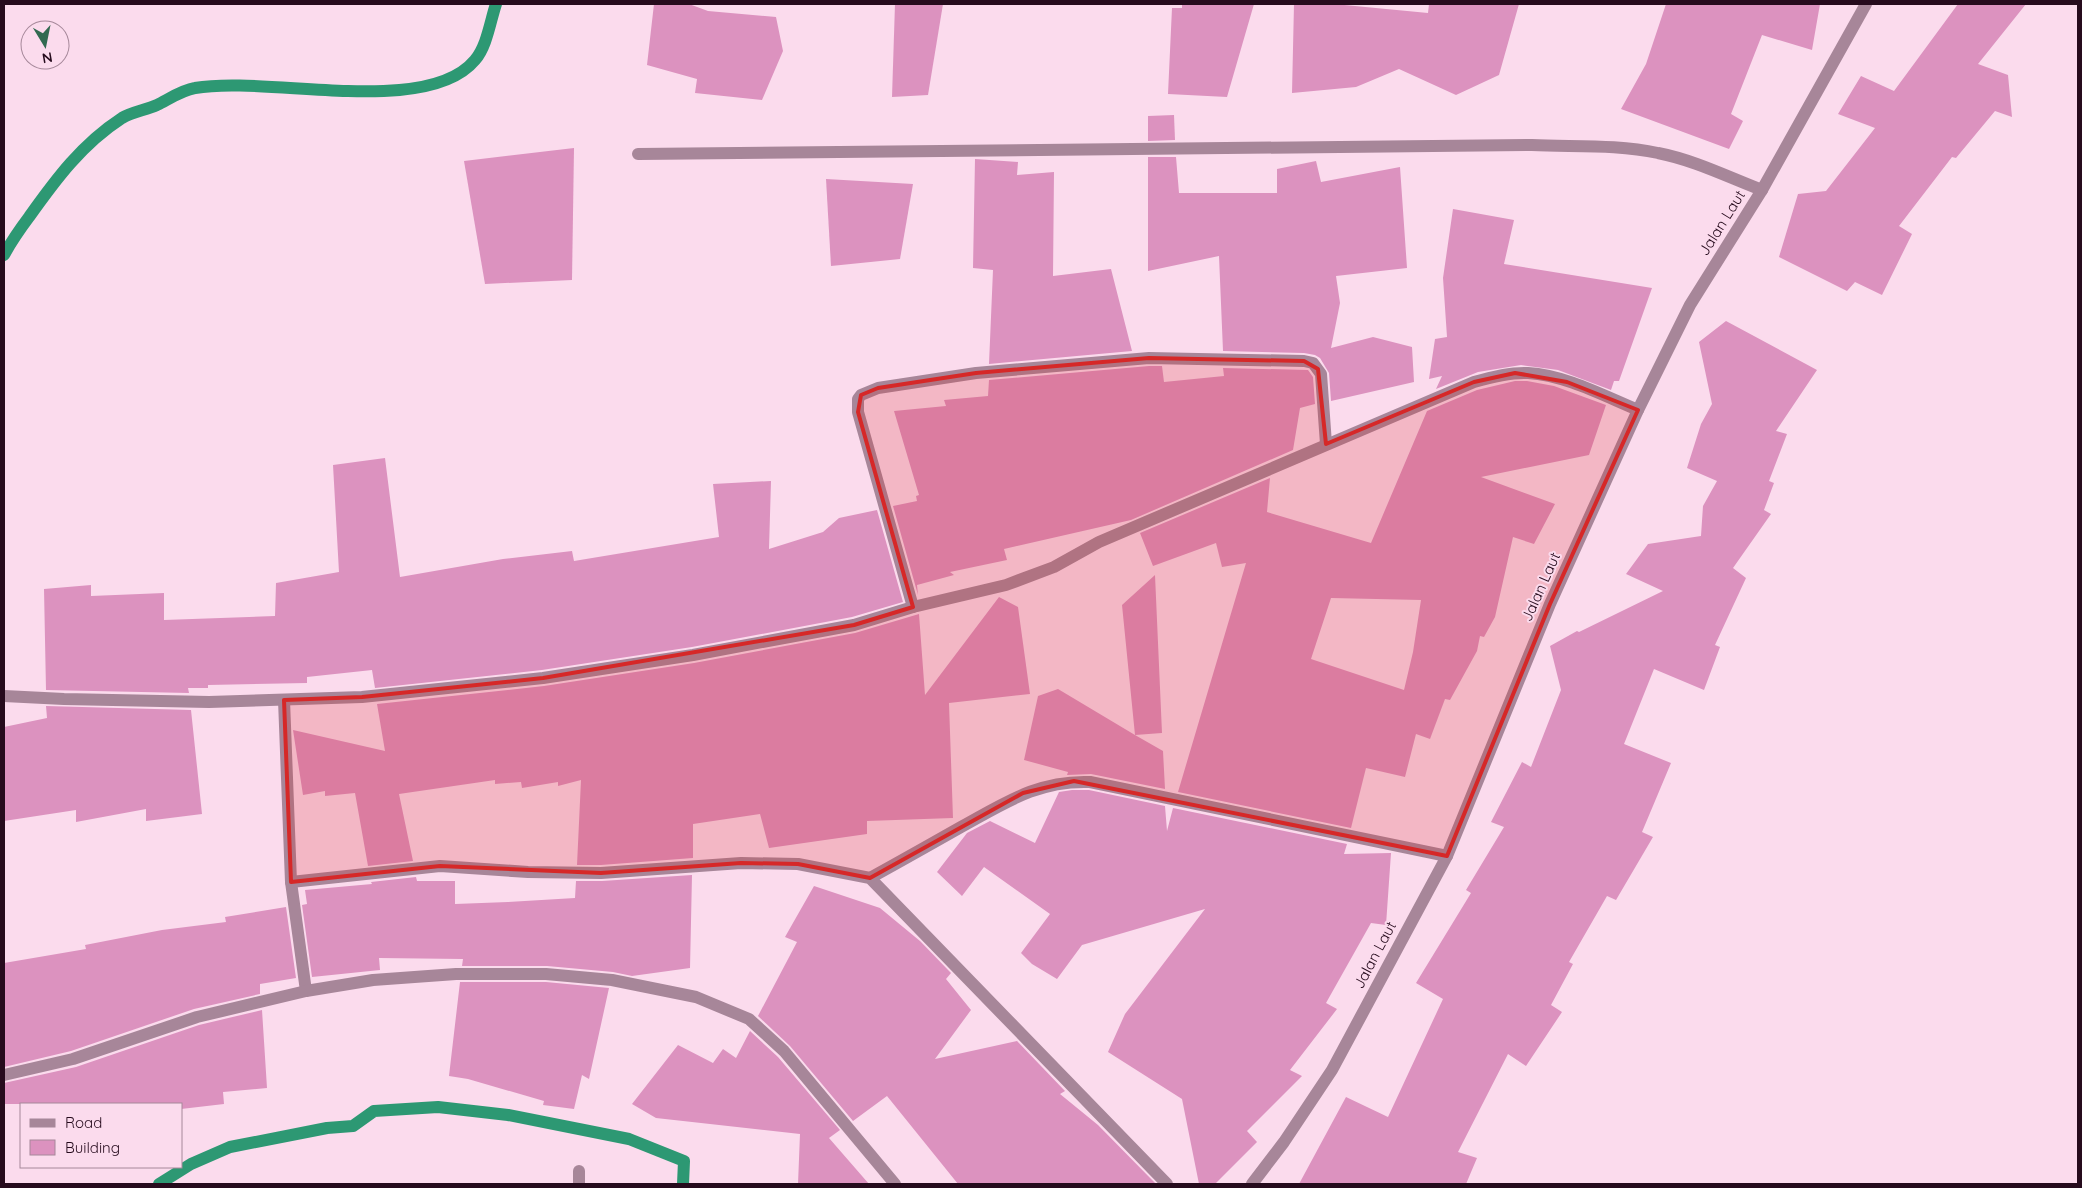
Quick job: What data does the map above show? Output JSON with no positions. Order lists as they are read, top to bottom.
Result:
{
  "streets": {
    "street": ["Jalan Laut"]
  },
  "legend": ["Road", "Building"],
  "north": "bottom"
}
